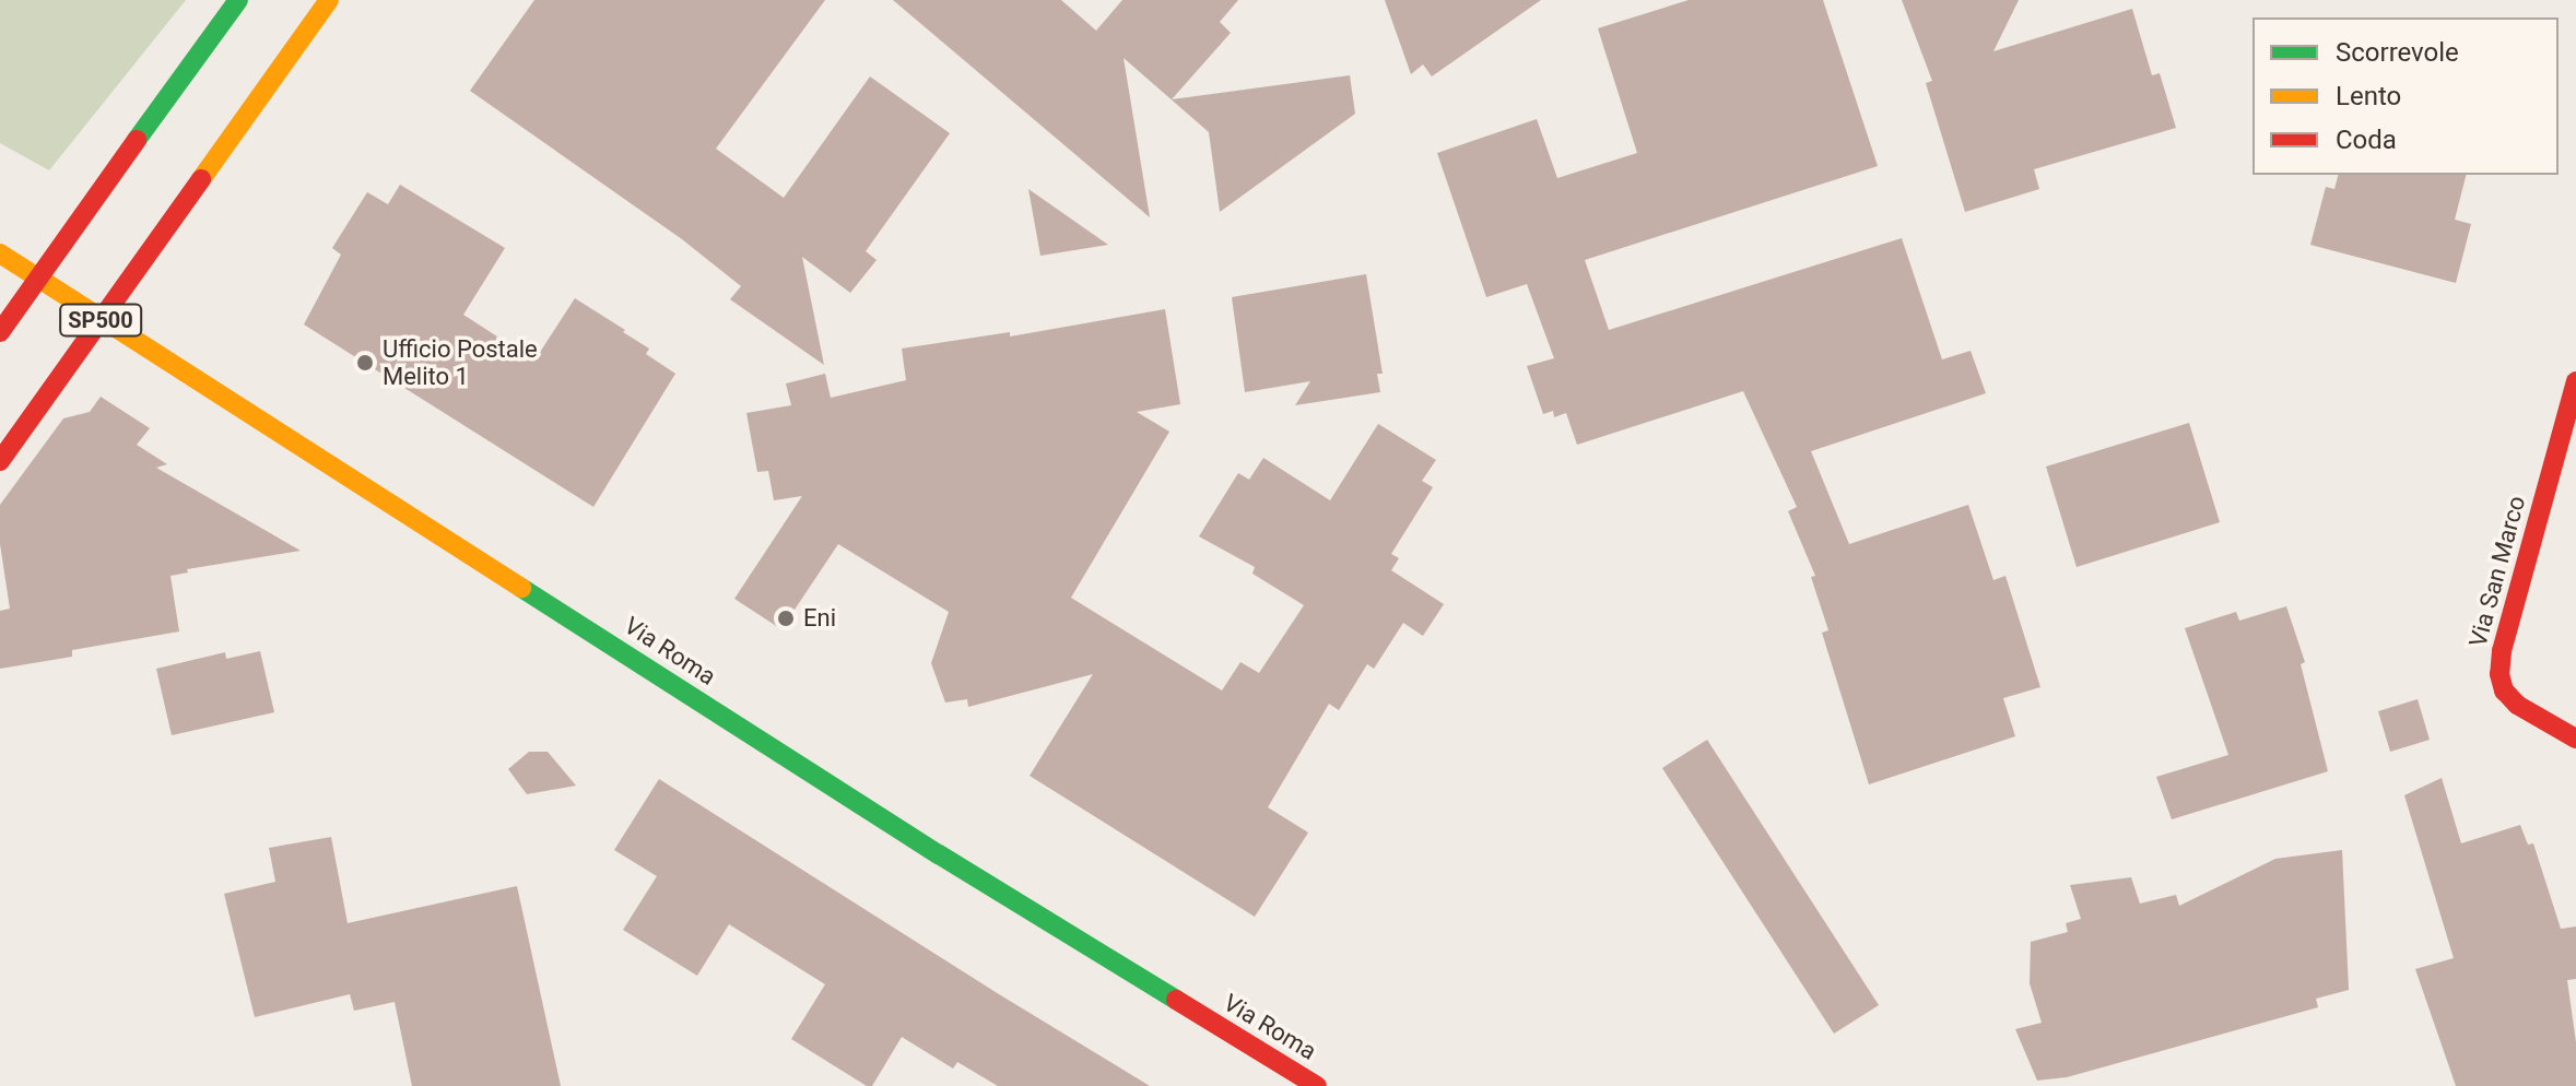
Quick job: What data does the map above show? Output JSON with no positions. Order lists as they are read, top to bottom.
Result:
{
  "streets": {
    "main road": ["SP500", "Via San Marco", "Via Roma"]
  },
  "places": ["Ufficio Postale Melito 1", "Eni"],
  "legend": ["Scorrevole", "Lento", "Coda"]
}
